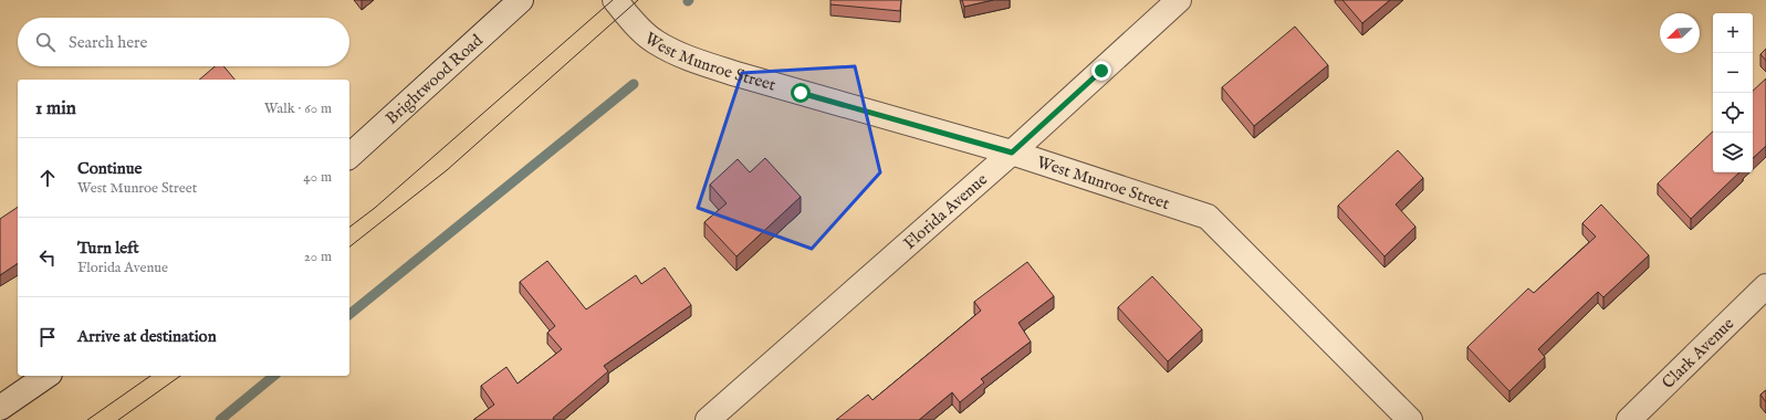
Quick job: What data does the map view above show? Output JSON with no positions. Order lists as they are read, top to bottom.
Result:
{
  "streets": {
    "street": [
      "West Munroe Street",
      "Brightwood Road",
      "Florida Avenue",
      "Clark Avenue"
    ]
  },
  "crossings": [
    ["West Munroe Street", "Florida Avenue"]
  ],
  "north": "bottom left",
  "page": {
    "map_buttons": ["+", "−"],
    "search": "Search here",
    "heading": ["1 min", "Walk · 60 m"],
    "list": [
      ["Continue", "West Munroe Street", "40 m"],
      ["Turn left", "Florida Avenue", "20 m"],
      "Arrive at destination"
    ]
  }
}
